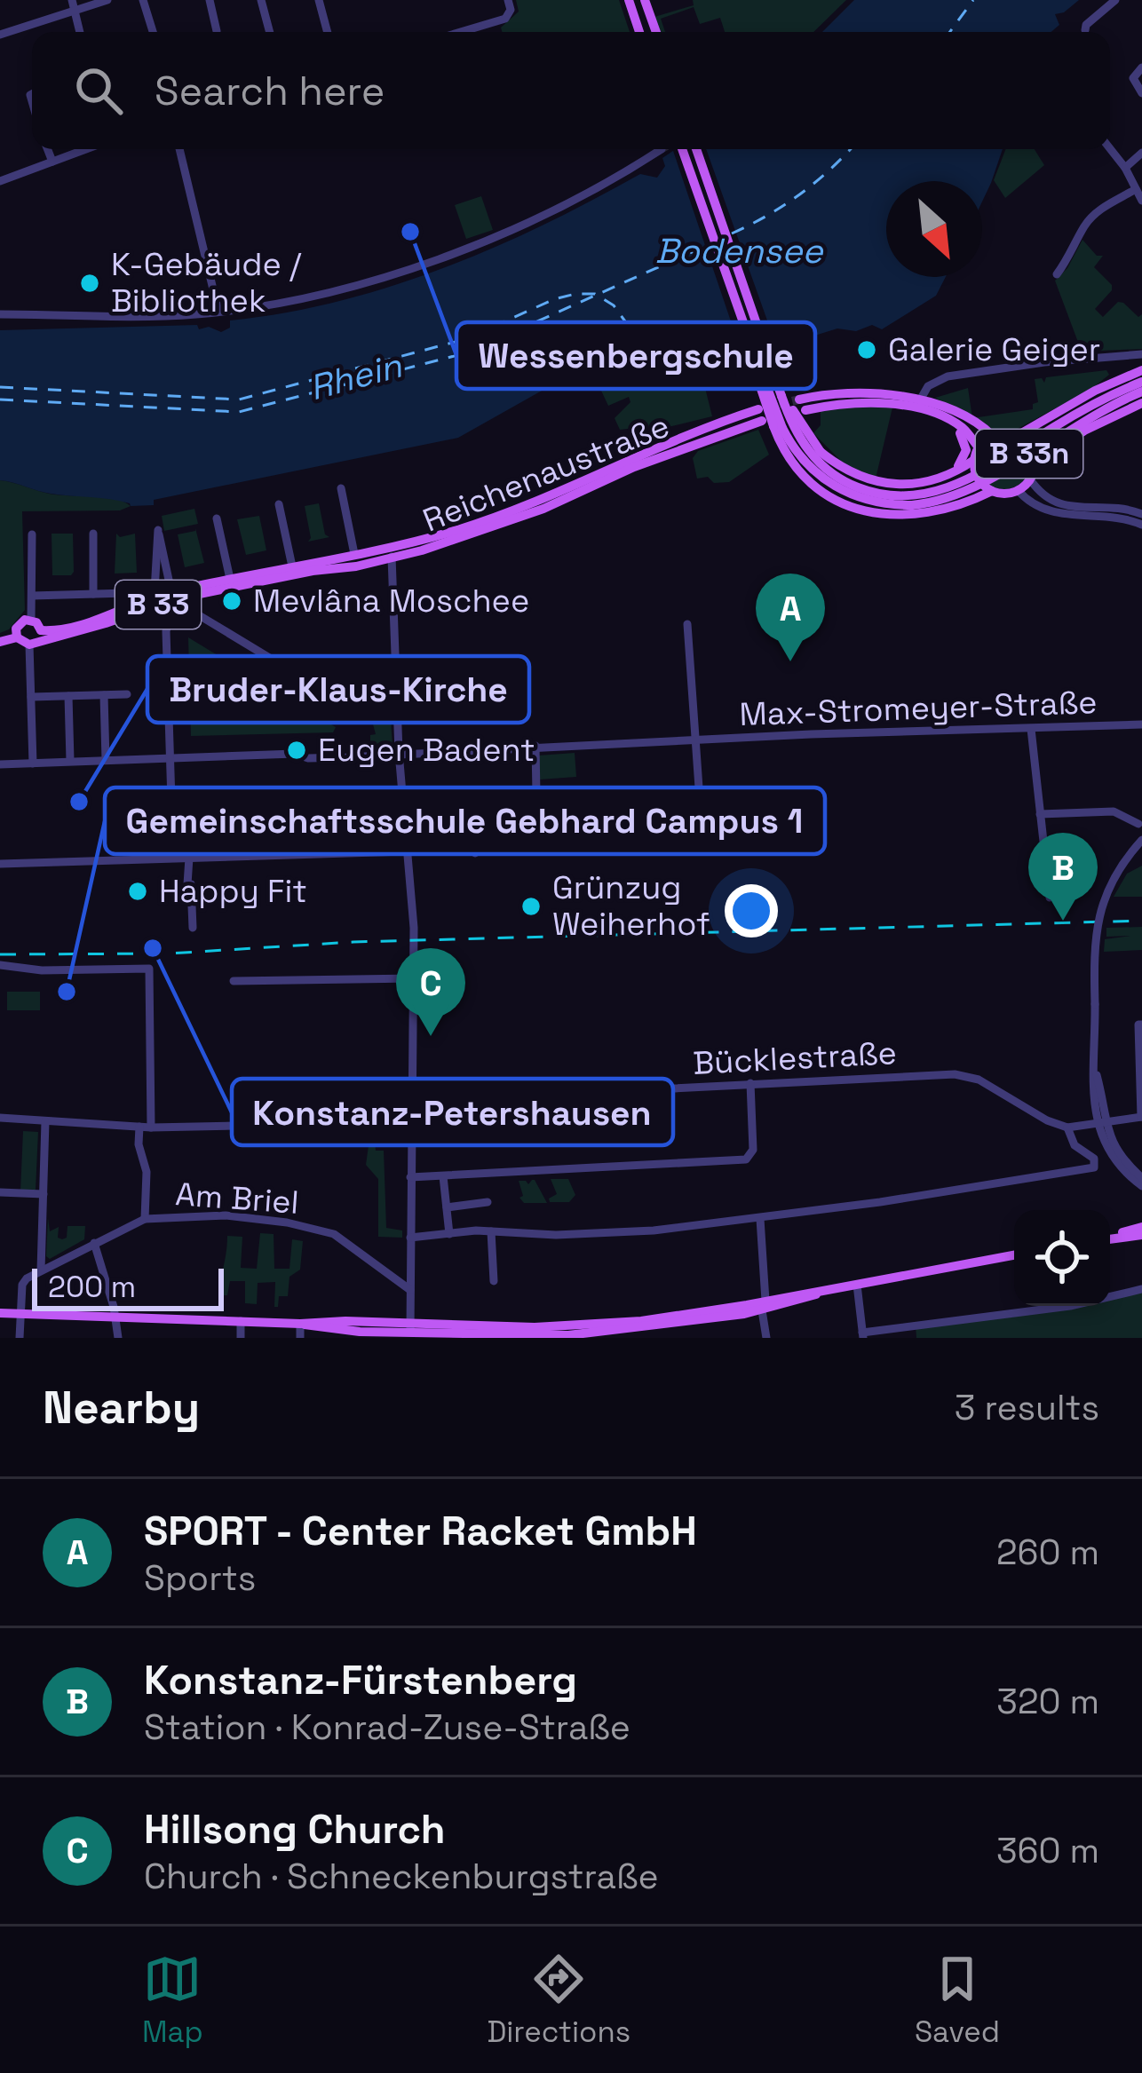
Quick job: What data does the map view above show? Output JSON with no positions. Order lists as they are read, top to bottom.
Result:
{
  "streets": {
    "main road": ["B 33n", "Reichenaustraße", "B 33"],
    "street": ["Max-Stromeyer-Straße", "Bücklestraße", "Am Briel"]
  },
  "water": ["Bodensee", "Rhein"],
  "places": [
    "Wessenbergschule",
    "K-Gebäude / Bibliothek",
    "Galerie Geiger",
    "Mevlâna Moschee",
    "Eugen Badent",
    "Bruder-Klaus-Kirche",
    "Happy Fit",
    "Grünzug Weiherhof",
    "Konstanz-Petershausen",
    "Gemeinschaftsschule Gebhard Campus 1"
  ],
  "scale_bar": "200 m",
  "north": "bottom right",
  "page": {
    "search": "Search here",
    "pins": ["A", "B", "C"],
    "scale": "200 m",
    "heading": ["Nearby", "3 results"],
    "list": [
      {
        "mark": "A",
        "name": "SPORT - Center Racket GmbH",
        "note": "Sports",
        "value": "260 m"
      },
      {
        "mark": "B",
        "name": "Konstanz-Fürstenberg",
        "note": "Station · Konrad-Zuse-Straße",
        "value": "320 m"
      },
      {
        "mark": "C",
        "name": "Hillsong Church",
        "note": "Church · Schneckenburgstraße",
        "value": "360 m"
      }
    ],
    "nav": ["Map", "Directions", "Saved"]
  }
}
